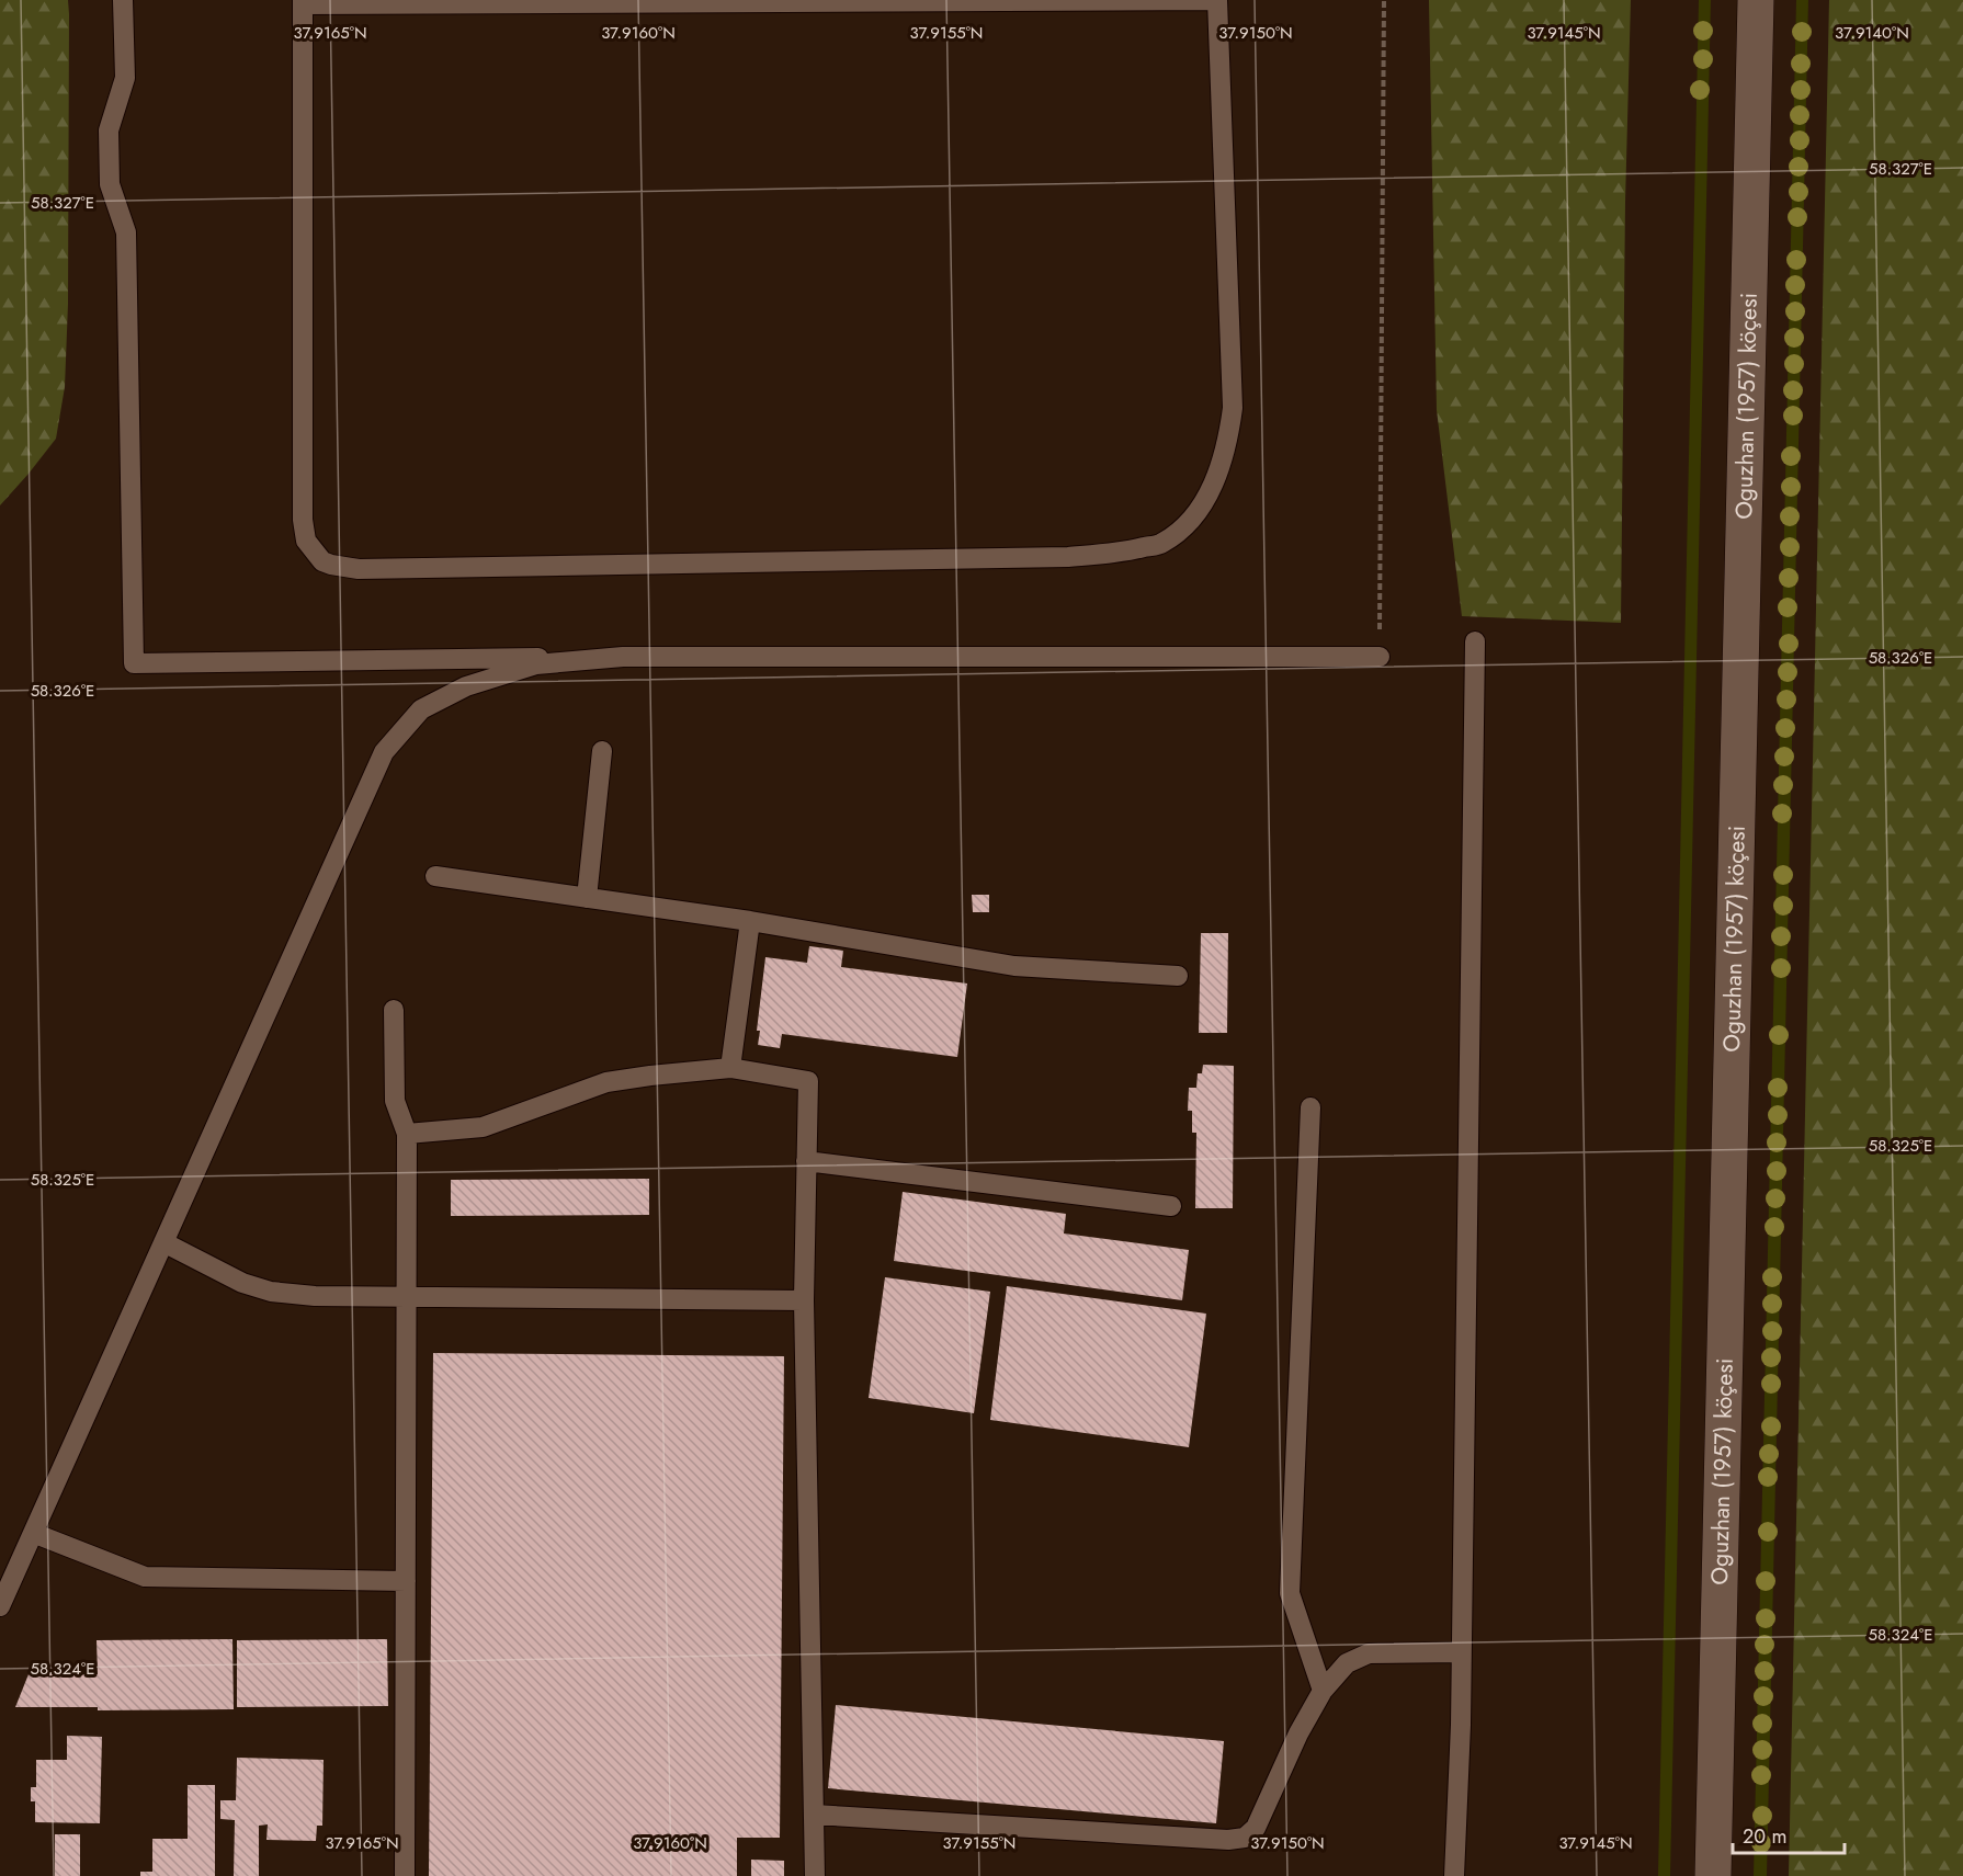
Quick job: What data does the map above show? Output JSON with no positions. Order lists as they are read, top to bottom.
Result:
{
  "streets": {
    "main road": ["Oguzhan (1957) köçesi"]
  },
  "scale_bar": "20 m",
  "coordinates": [
    "37.9165°N",
    "37.9160°N",
    "37.9155°N",
    "37.9150°N",
    "37.9145°N",
    "37.9140°N",
    "58.327°E",
    "58.326°E",
    "58.325°E",
    "58.324°E"
  ]
}
